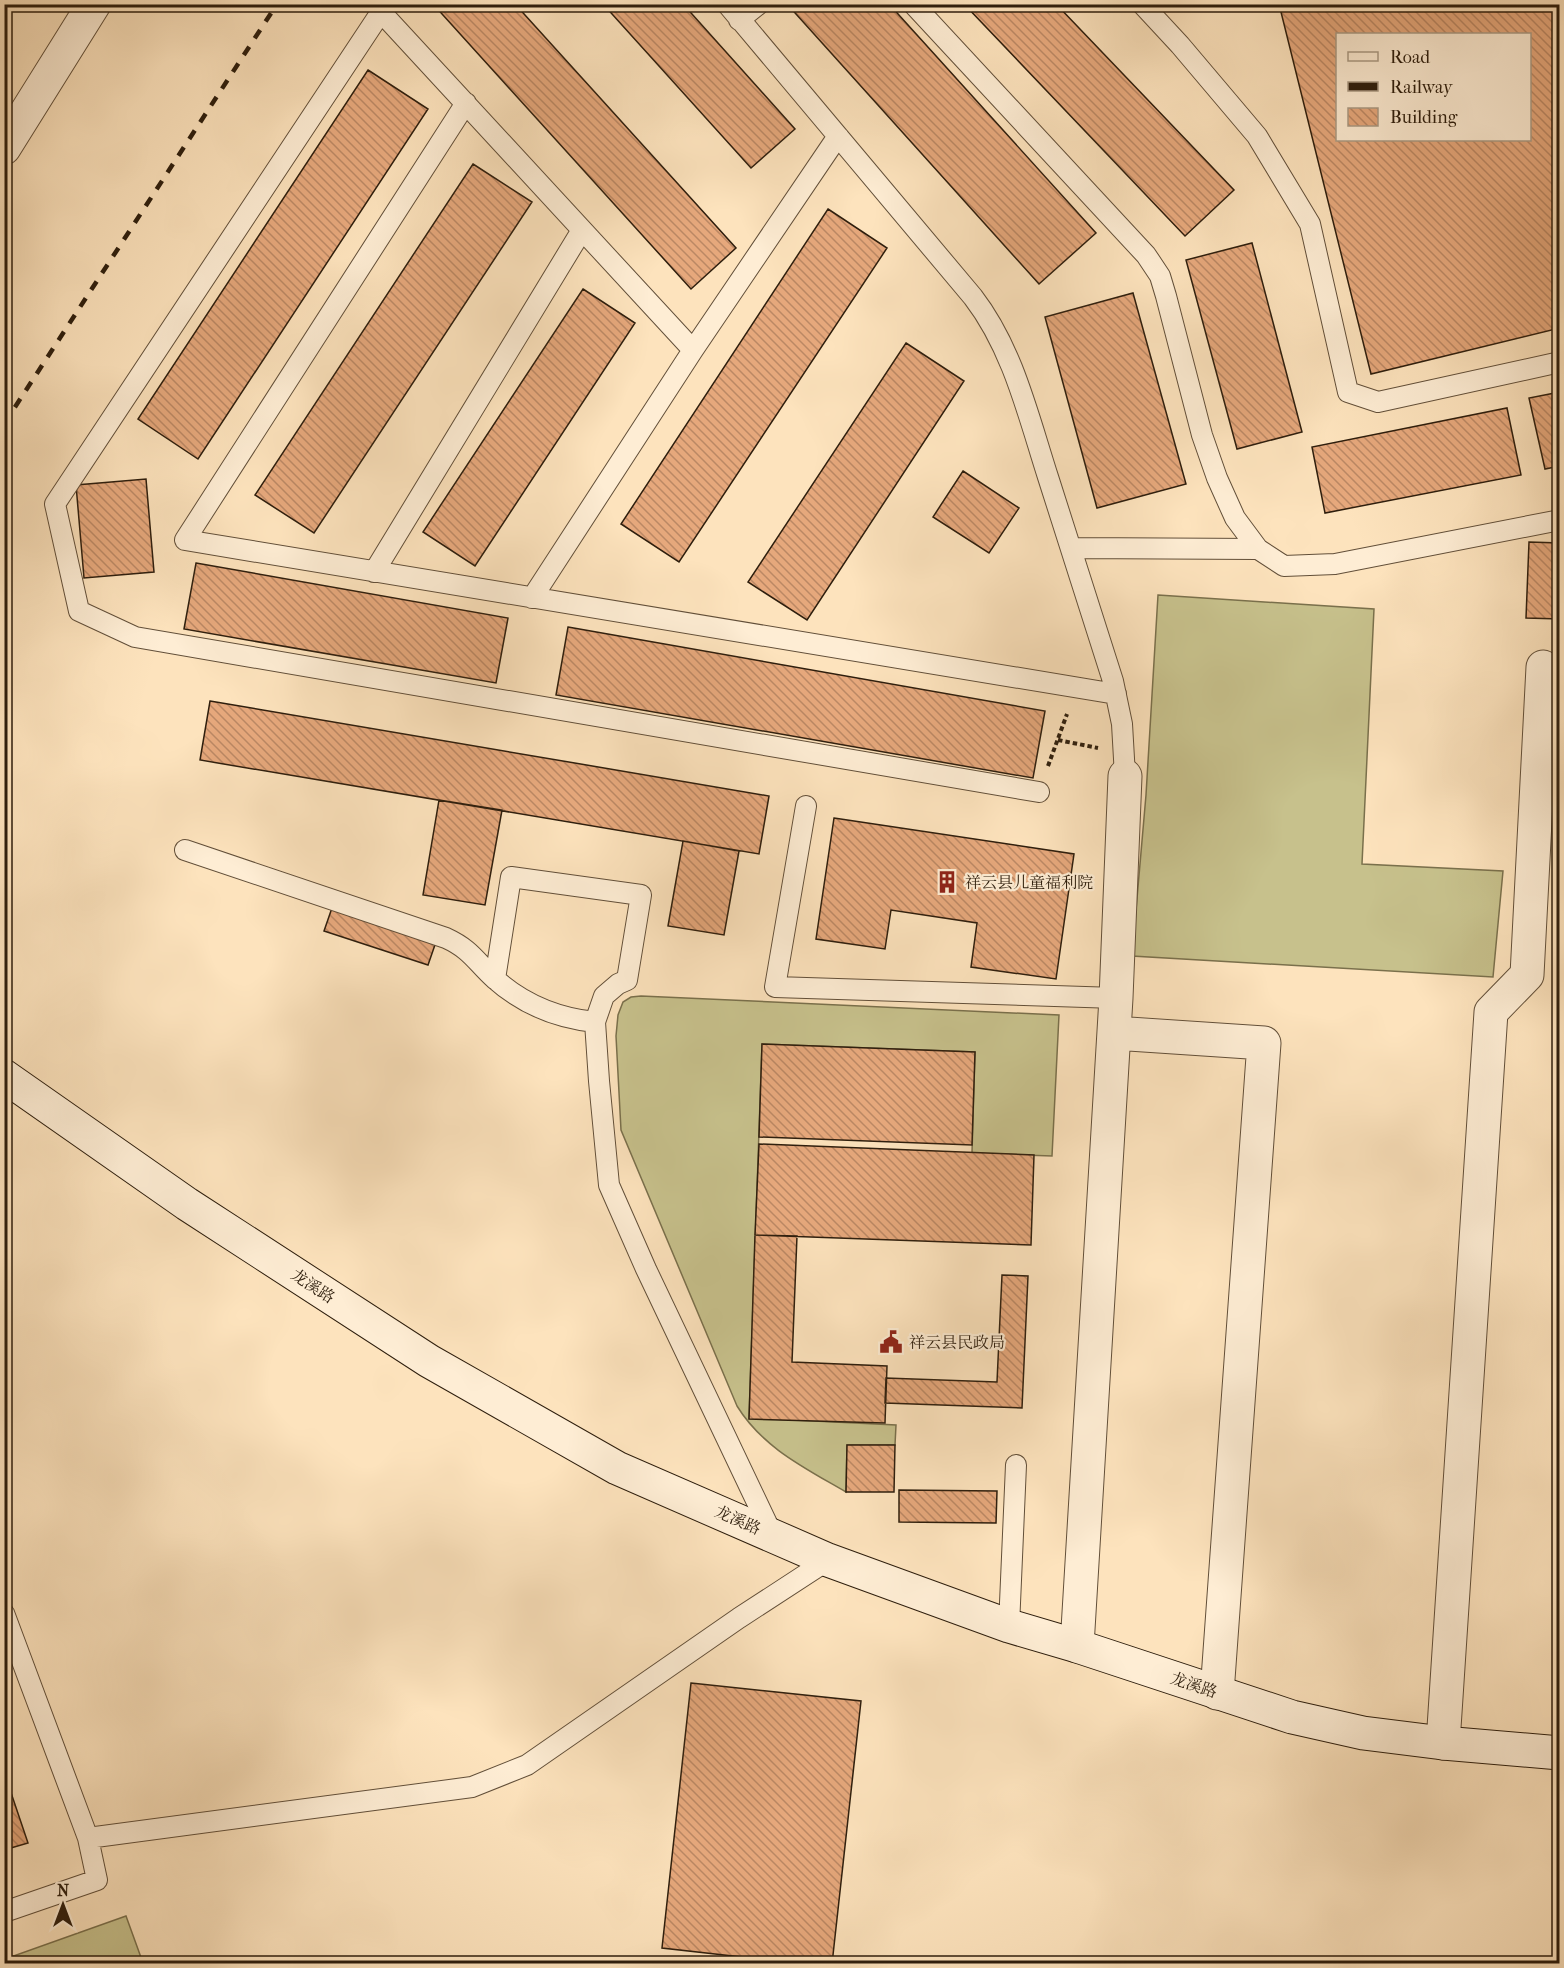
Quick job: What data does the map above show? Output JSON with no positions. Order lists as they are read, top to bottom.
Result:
{
  "streets": {
    "street": ["龙溪路"]
  },
  "places": {
    "building": ["祥云县儿童福利院"],
    "public building": ["祥云县民政局"]
  },
  "legend": ["Road", "Railway", "Building"],
  "north": "top"
}
